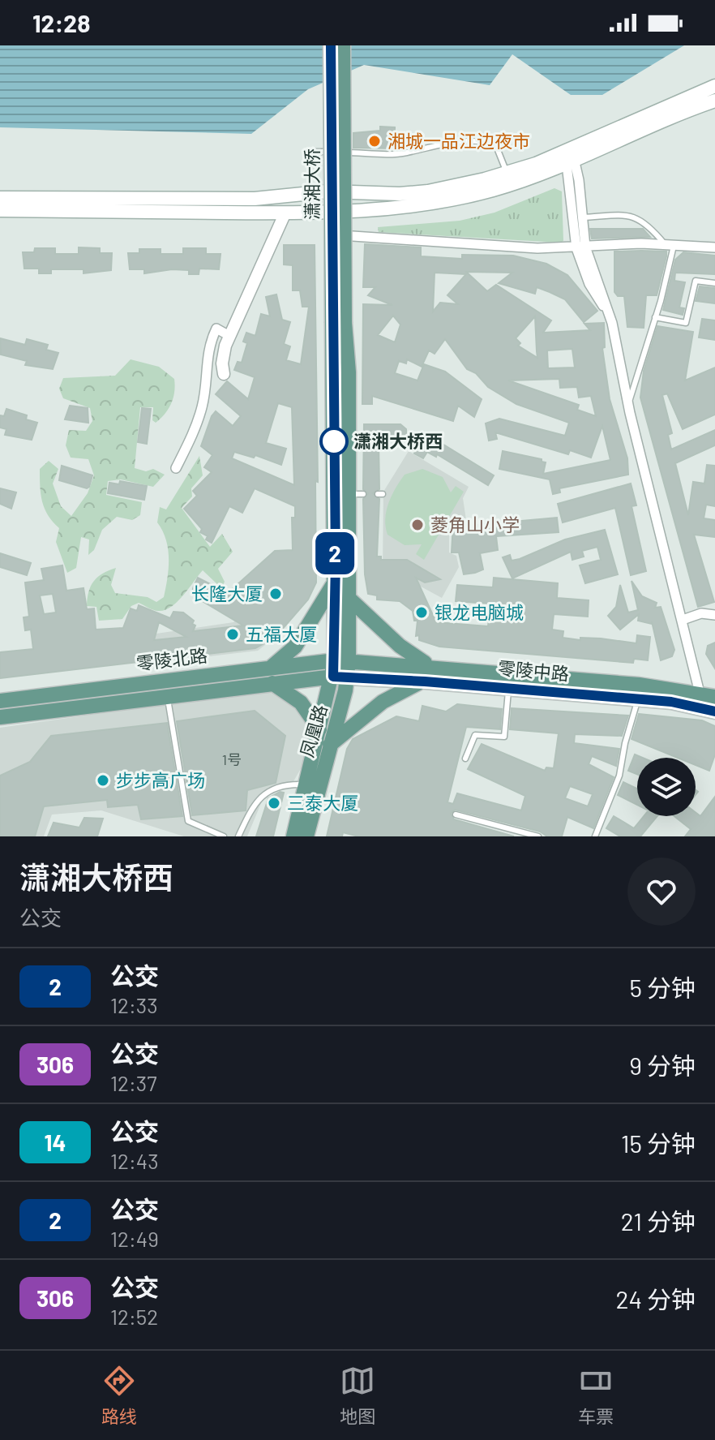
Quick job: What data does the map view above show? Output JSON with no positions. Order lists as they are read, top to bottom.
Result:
{
  "streets": {
    "main road": [
      "潇湘大桥",
      "零陵北路",
      "零陵中路",
      "凤凰路"
    ]
  },
  "crossings": [
    ["潇湘大桥", "凤凰路"],
    ["零陵北路", "零陵中路"],
    ["零陵北路", "凤凰路"],
    ["零陵中路", "凤凰路"]
  ],
  "places": [
    "湘城一品江边夜市",
    "潇湘大桥西",
    "菱角山小学",
    "长隆大厦",
    "银龙电脑城",
    "五福大厦",
    "步步高广场",
    "三泰大厦"
  ],
  "lines": ["bus line 2"],
  "house_numbers": ["1号"],
  "page": {
    "status": "12:28",
    "on_map": "2",
    "heading": ["潇湘大桥西", "公交"],
    "list": [
      {
        "mark": "2",
        "name": "公交",
        "note": "12:33",
        "value": "5 分钟"
      },
      {
        "mark": "306",
        "name": "公交",
        "note": "12:37",
        "value": "9 分钟"
      },
      {
        "mark": "14",
        "name": "公交",
        "note": "12:43",
        "value": "15 分钟"
      },
      {
        "mark": "2",
        "name": "公交",
        "note": "12:49",
        "value": "21 分钟"
      },
      {
        "mark": "306",
        "name": "公交",
        "note": "12:52",
        "value": "24 分钟"
      }
    ],
    "tabs": ["路线", "地图", "车票"]
  }
}
